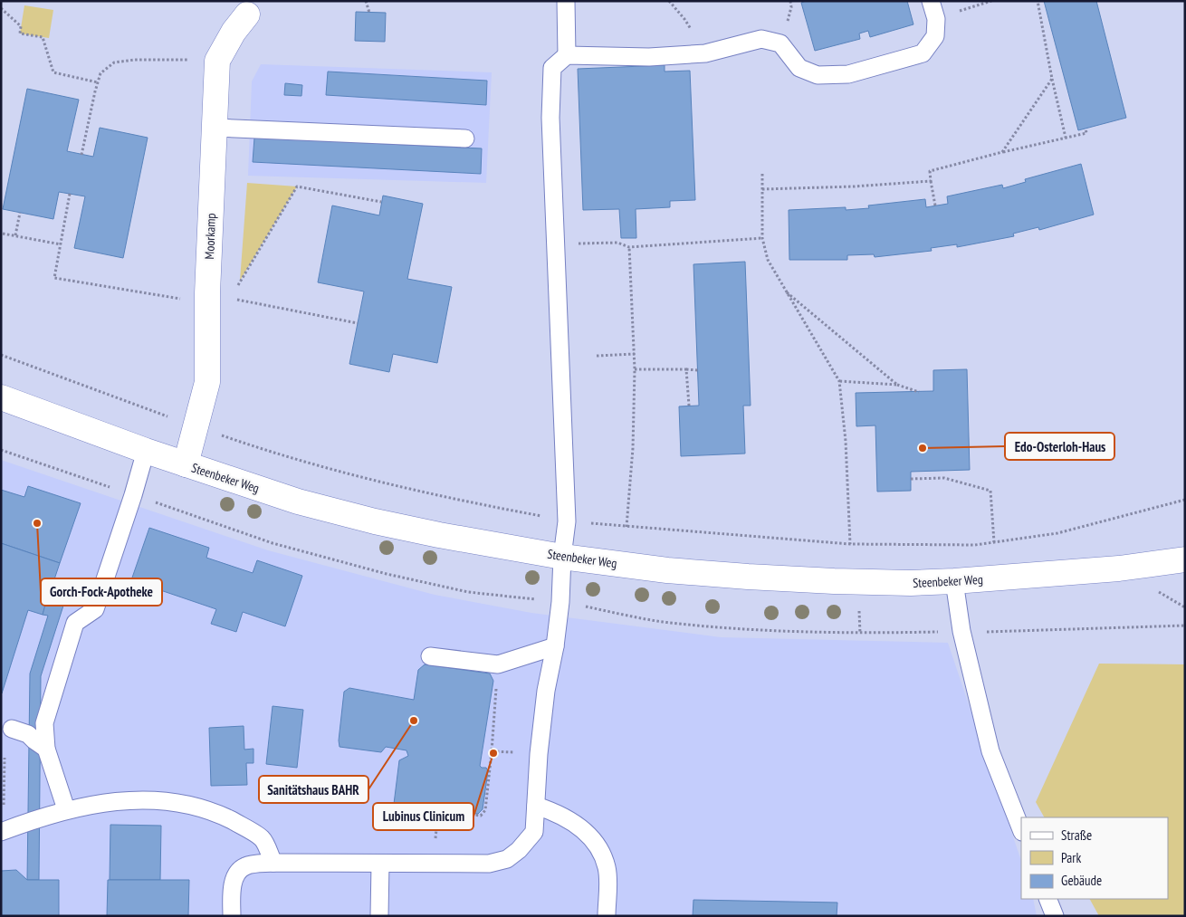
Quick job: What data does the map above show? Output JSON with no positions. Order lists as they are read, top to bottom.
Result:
{
  "streets": {
    "main road": ["Moorkamp", "Steenbeker Weg"]
  },
  "crossings": [
    ["Moorkamp", "Steenbeker Weg"]
  ],
  "places": [
    "Edo-Osterloh-Haus",
    "Gorch-Fock-Apotheke",
    "Sanitätshaus BAHR",
    "Lubinus Clinicum"
  ],
  "legend": ["Straße", "Park", "Gebäude"]
}
